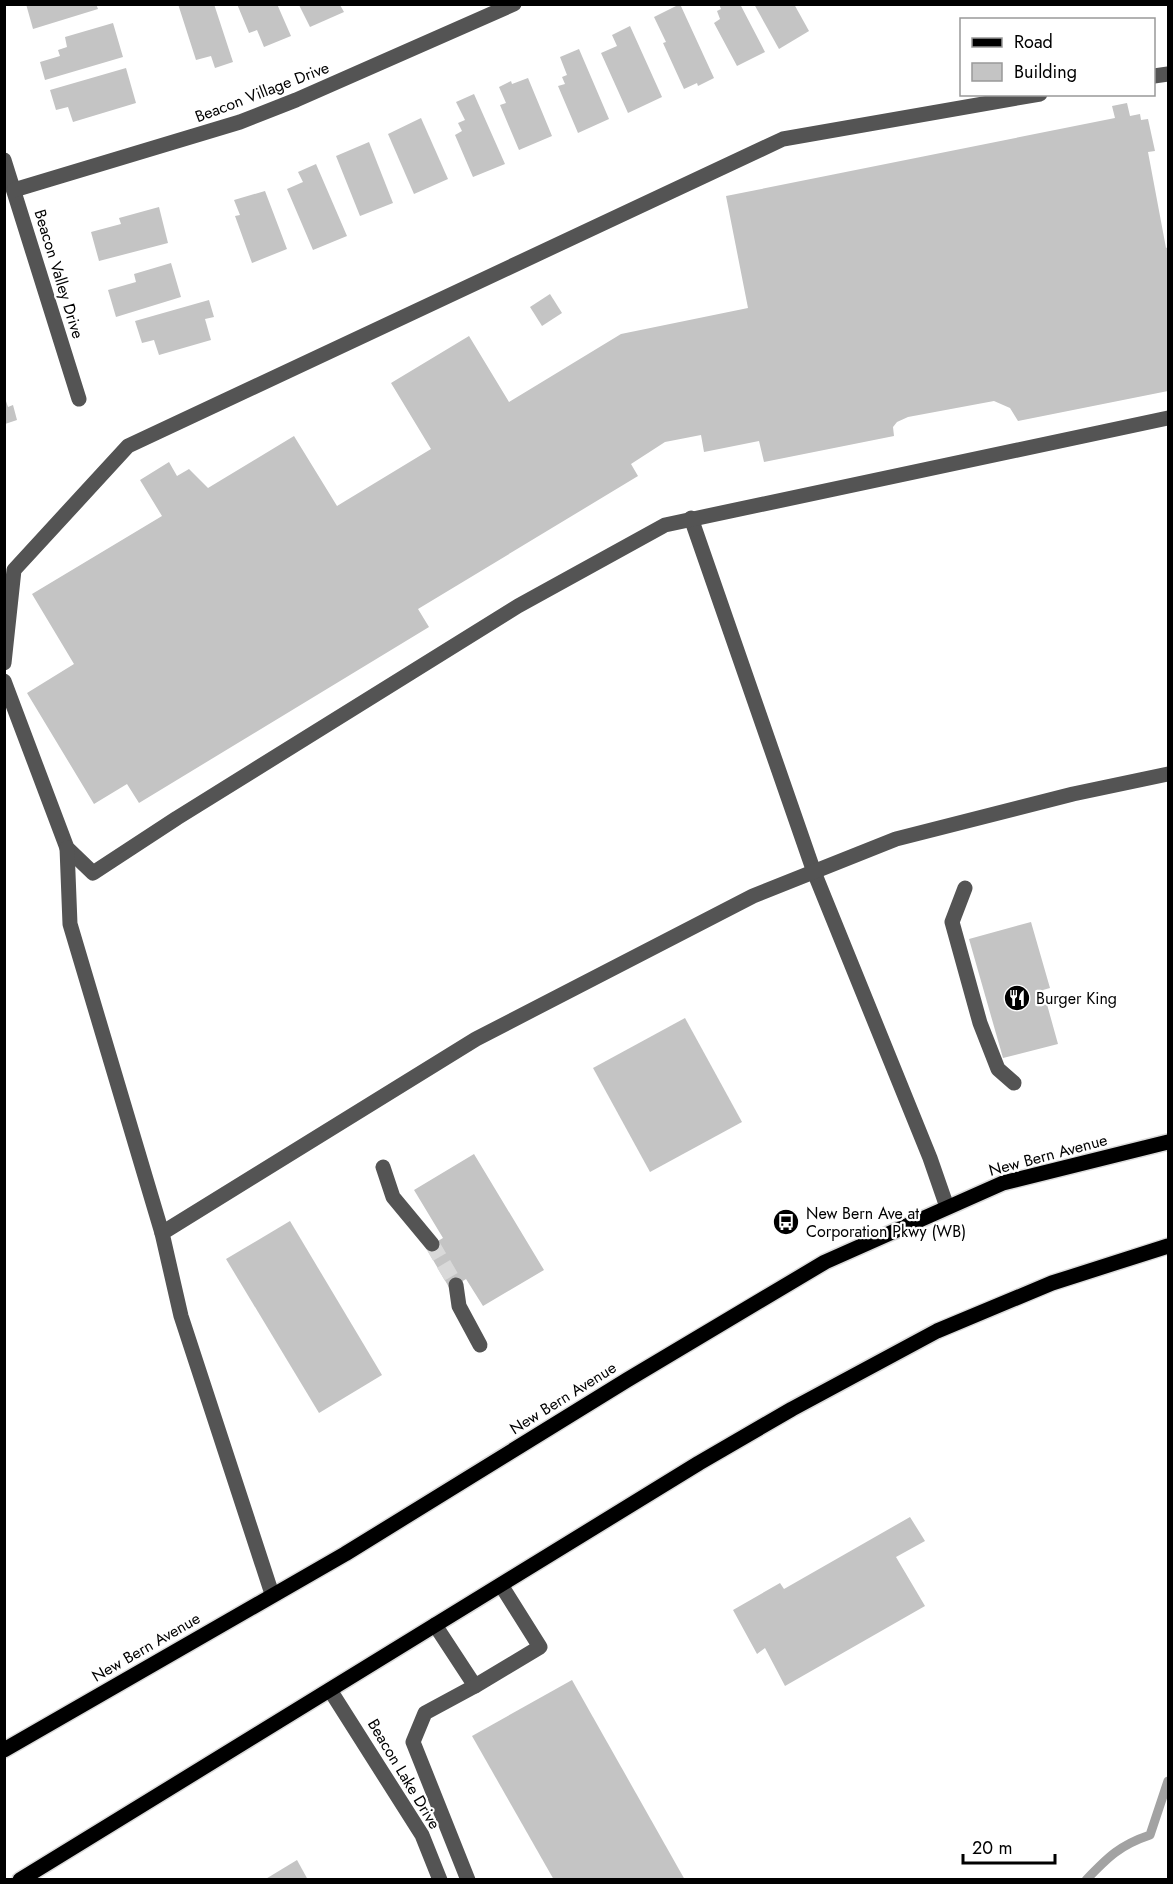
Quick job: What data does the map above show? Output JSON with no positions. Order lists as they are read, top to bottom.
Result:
{
  "streets": {
    "main road": ["New Bern Avenue"],
    "street": ["Beacon Village Drive", "Beacon Valley Drive", "Beacon Lake Drive"]
  },
  "crossings": [
    ["Beacon Village Drive", "Beacon Valley Drive"]
  ],
  "places": {
    "restaurant": ["Burger King"],
    "bus stop": ["New Bern Ave at Corporation Pkwy (WB)"]
  },
  "legend": ["Road", "Building"],
  "scale_bar": "20 m"
}
